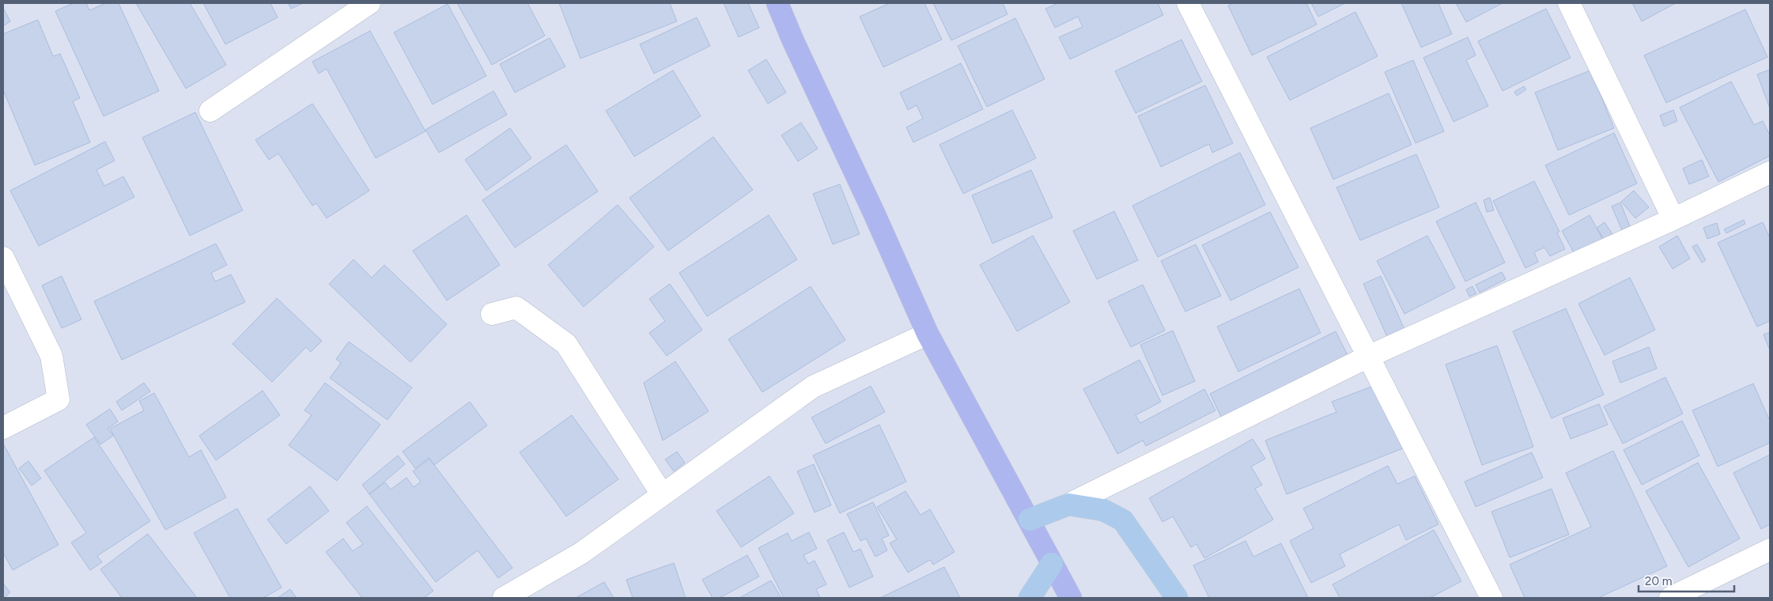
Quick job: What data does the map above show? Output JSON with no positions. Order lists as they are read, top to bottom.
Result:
{
  "scale_bar": "20 m"
}
